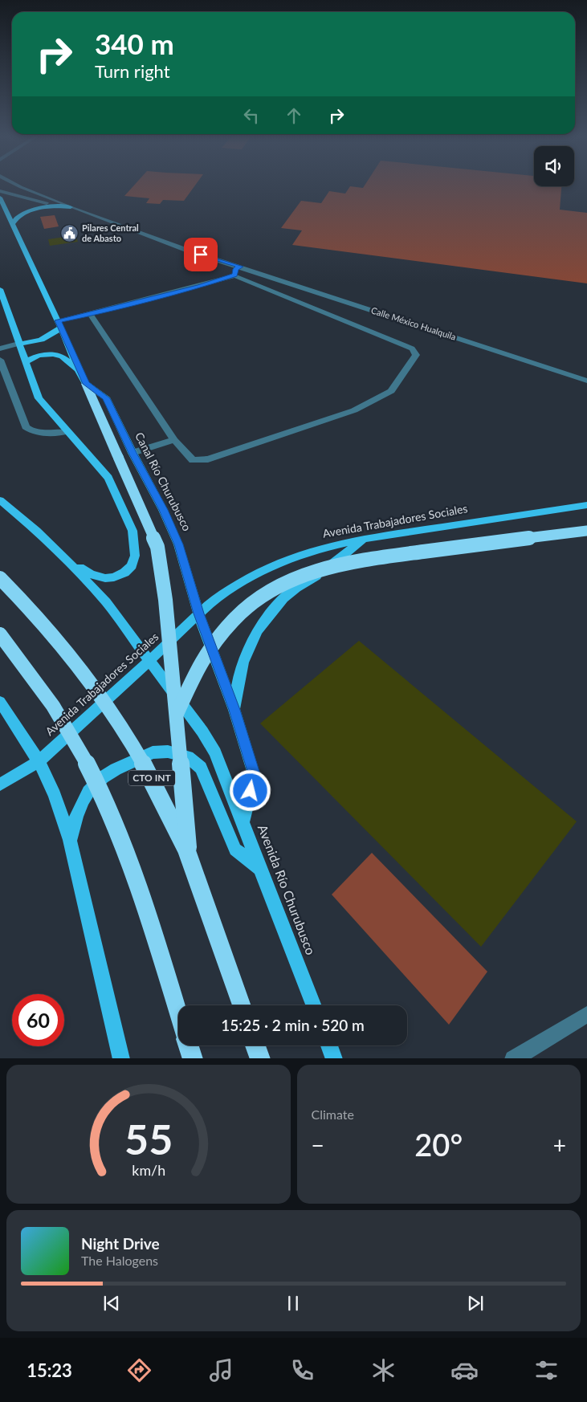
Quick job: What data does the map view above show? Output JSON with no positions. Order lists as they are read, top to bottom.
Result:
{
  "streets": {
    "highway": ["CTO INT"],
    "main road": ["Canal Río Churubusco", "Avenida Trabajadores Sociales", "Avenida Río Churubusco"],
    "street": ["Calle México Hualquila"]
  },
  "crossings": [
    ["Canal Río Churubusco", "Avenida Trabajadores Sociales"],
    ["Canal Río Churubusco", "Avenida Río Churubusco"],
    ["Avenida Trabajadores Sociales", "Avenida Río Churubusco"]
  ],
  "places": {
    "public building": ["Pilares Central de Abasto"]
  },
  "page": {
    "turn": ["340 m", "Turn right"],
    "limit": "60",
    "trip": "15:25 · 2 min · 520 m",
    "tile": "Climate",
    "heat": ["−", "20°", "+"],
    "song": ["Night Drive", "The Halogens"],
    "tabs": "15:23",
    "gauge": ["55", "km/h"]
  }
}
